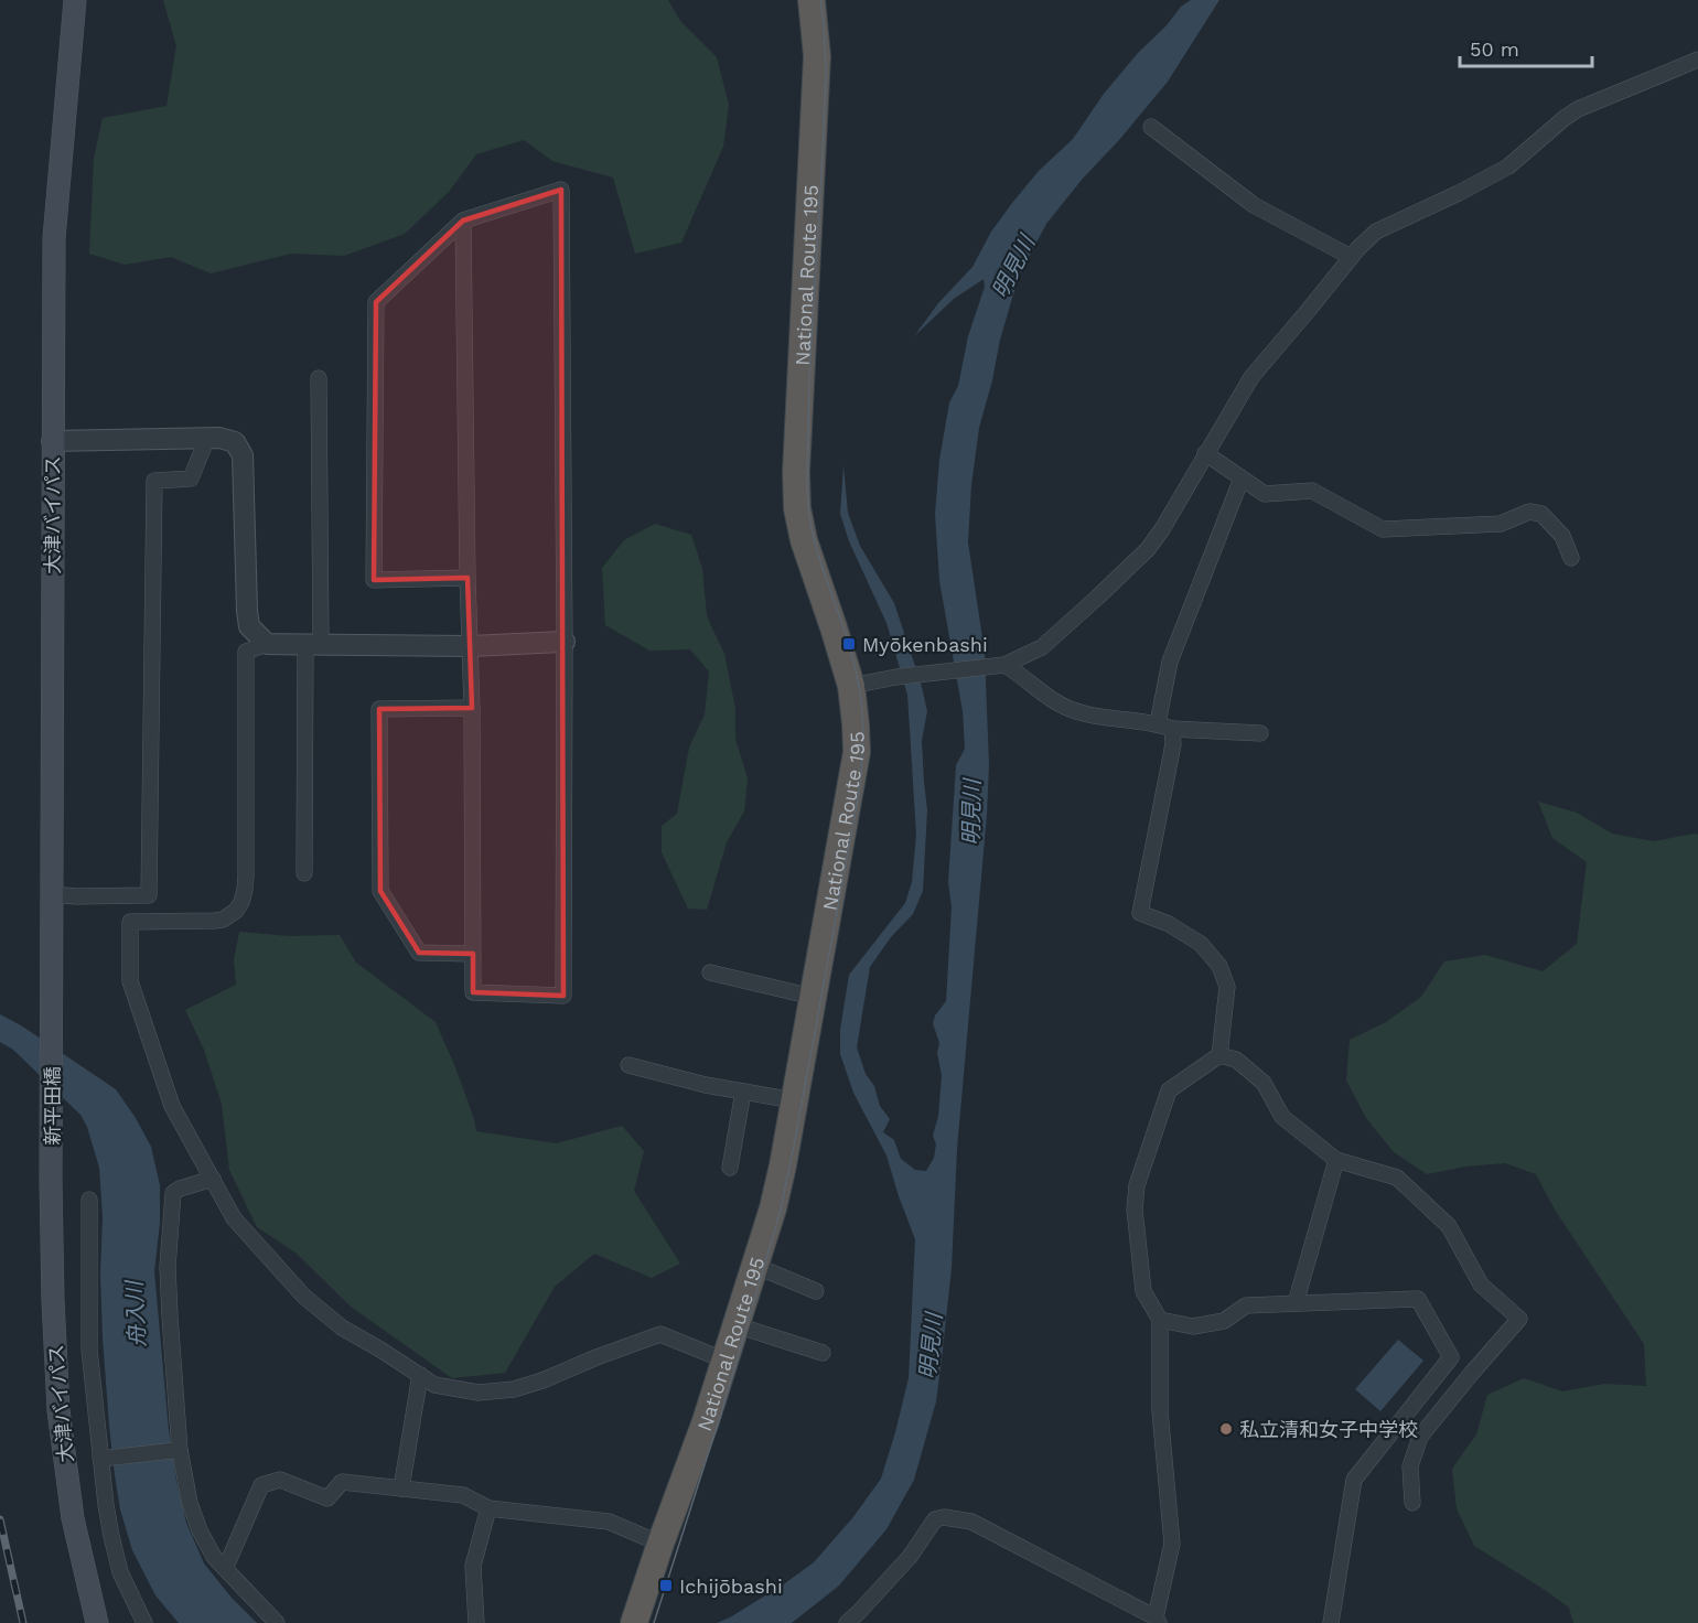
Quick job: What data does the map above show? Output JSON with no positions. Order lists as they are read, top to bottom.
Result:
{
  "streets": {
    "highway": ["National Route 195"],
    "main road": ["大津バイパス", "新平田橋"]
  },
  "crossings": [
    ["大津バイパス", "新平田橋"]
  ],
  "water": ["明見川", "舟入川"],
  "places": {
    "transit": ["Myōkenbashi", "Ichijōbashi"],
    "other": ["私立清和女子中学校"]
  },
  "scale_bar": "50 m"
}
